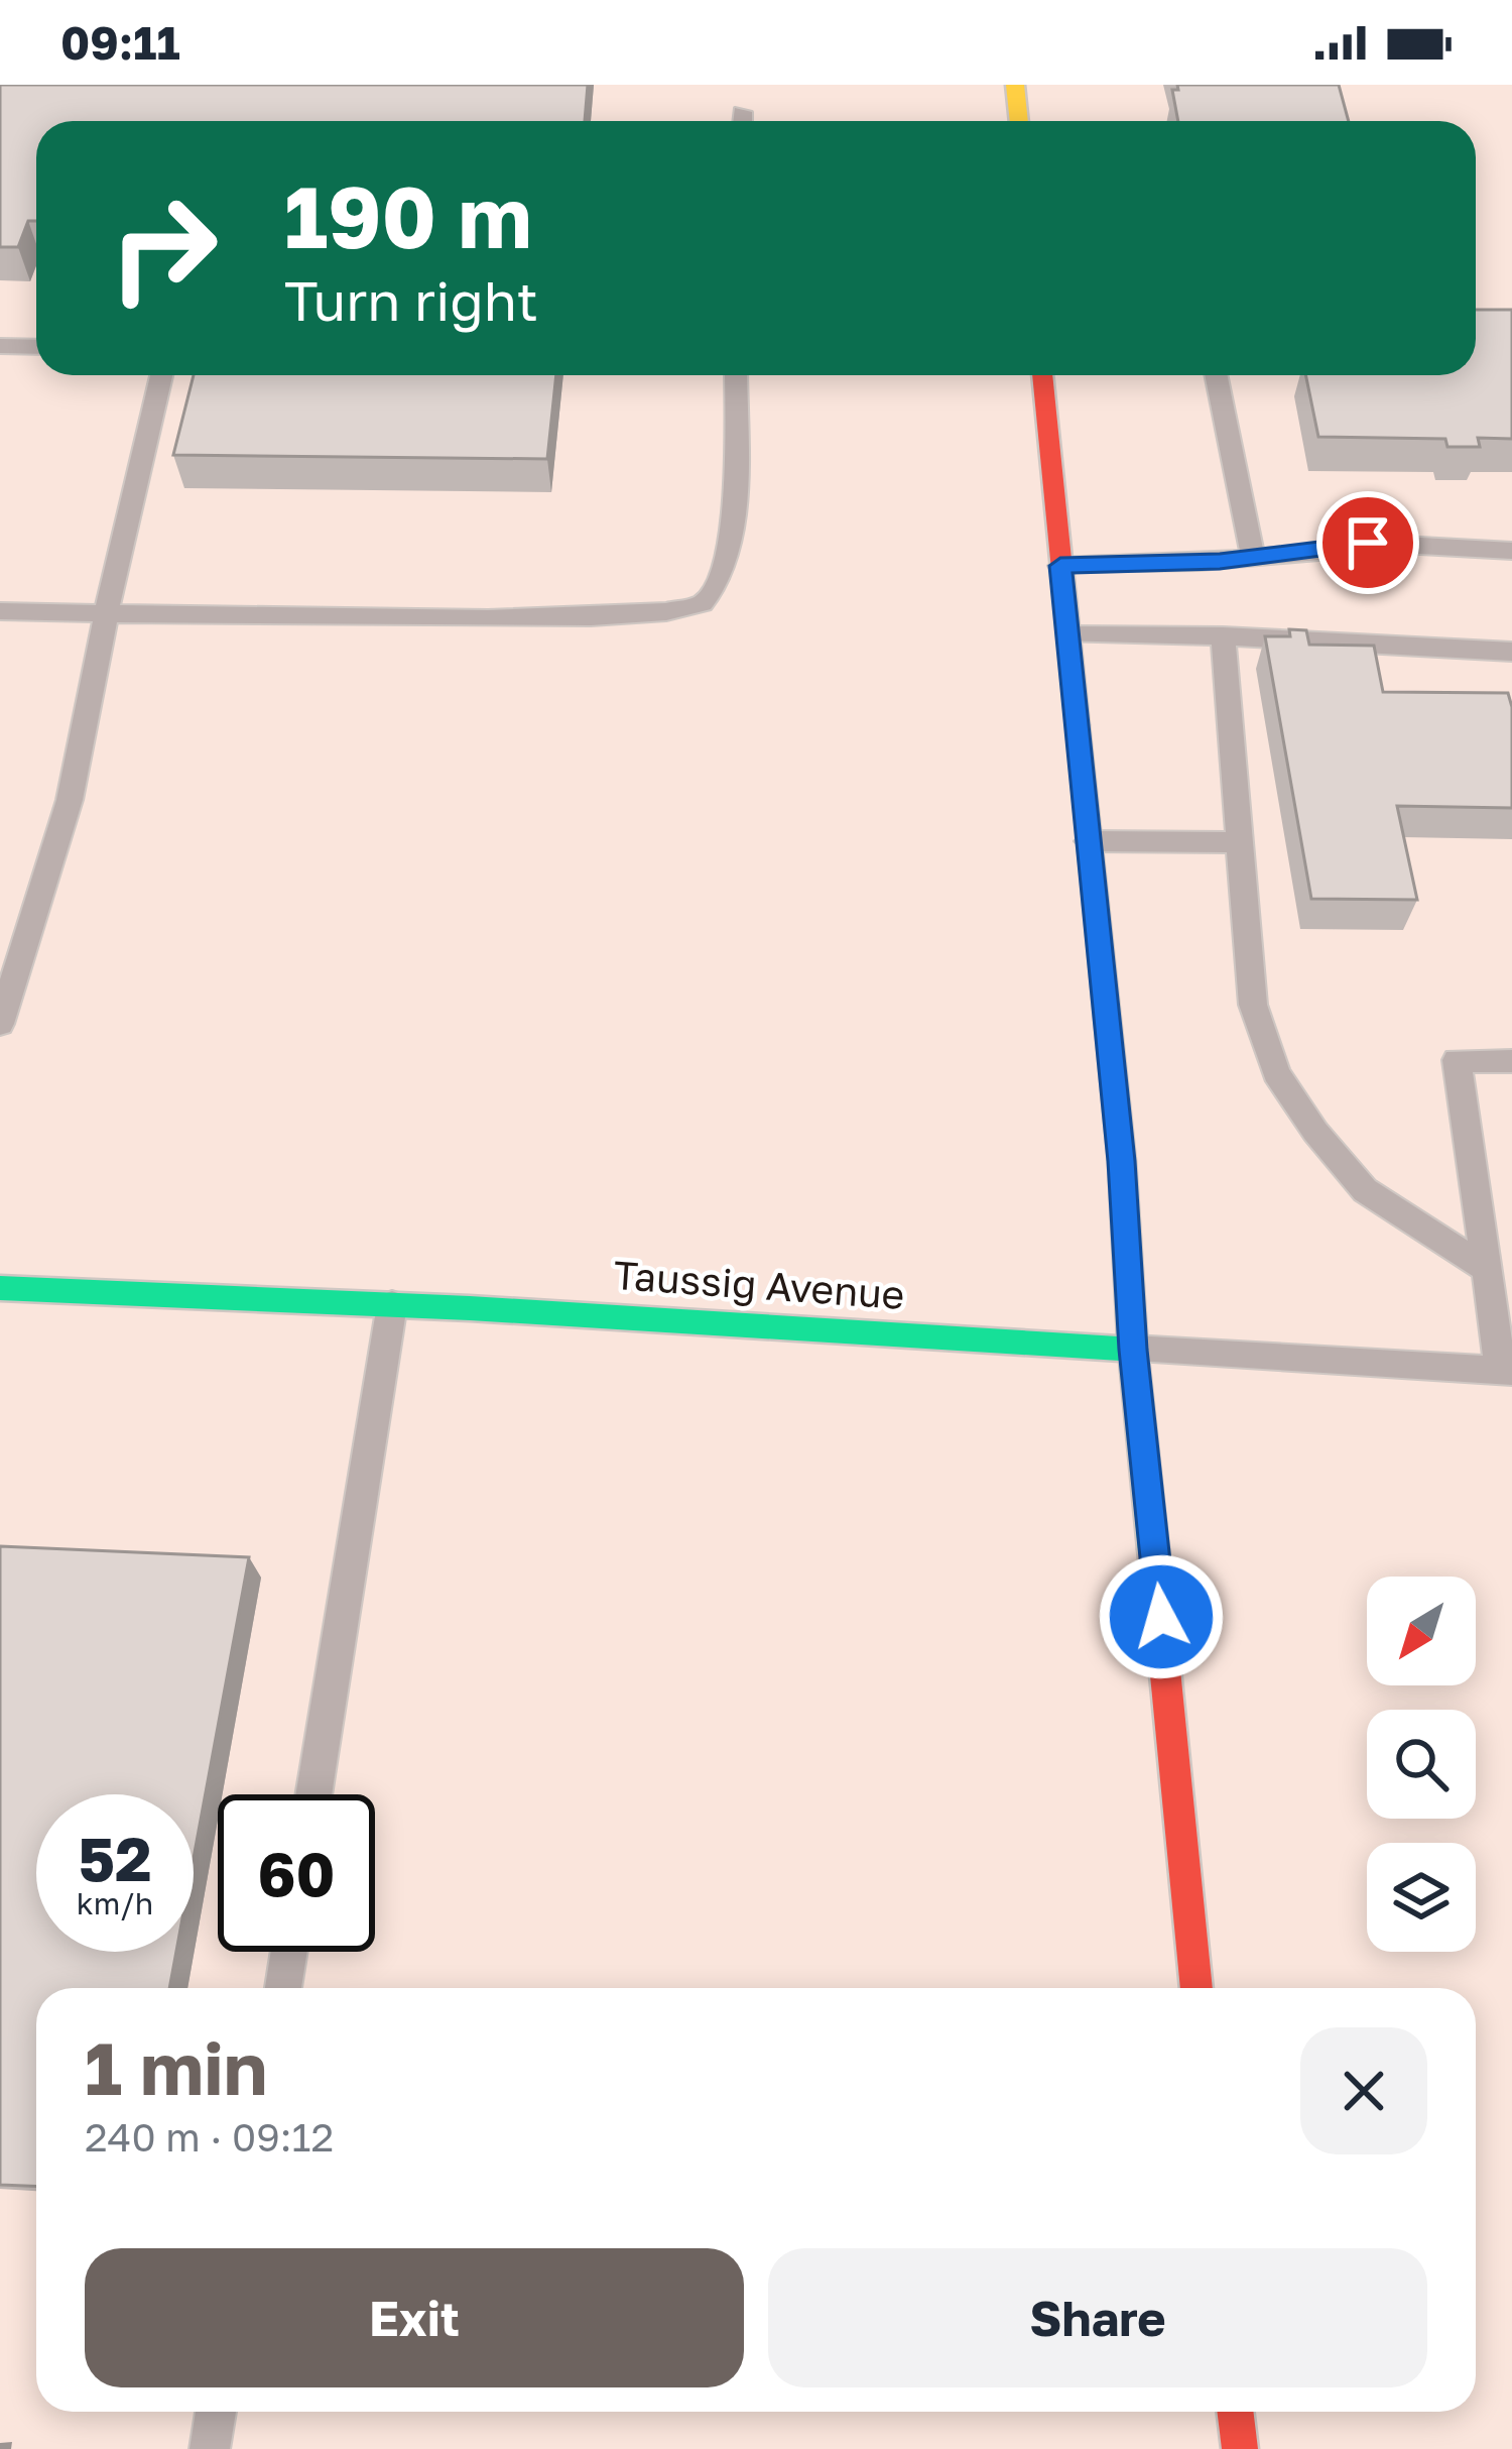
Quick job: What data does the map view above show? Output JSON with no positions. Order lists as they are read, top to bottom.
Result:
{
  "streets": {
    "main road": ["Taussig Avenue"]
  },
  "north": "bottom left",
  "page": {
    "status": "09:11",
    "turn": ["190 m", "Turn right"],
    "speed": "52 km/h",
    "limit": "60",
    "heading": ["1 min", "240 m · 09:12"],
    "buttons": ["Exit", "Share"]
  }
}
